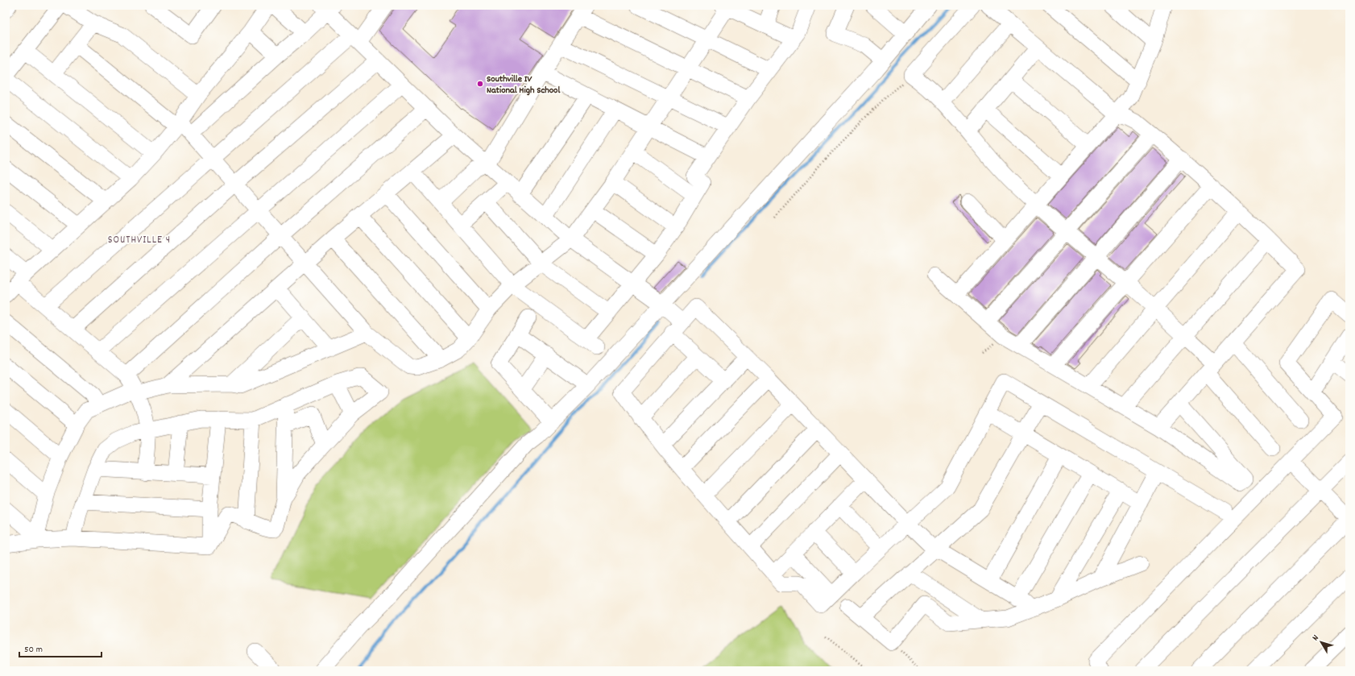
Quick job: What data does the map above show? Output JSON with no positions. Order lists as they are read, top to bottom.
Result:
{
  "districts": ["SOUTHVILLE 4"],
  "places": ["Southville IV National High School"],
  "scale_bar": "50 m",
  "north": "top left"
}
